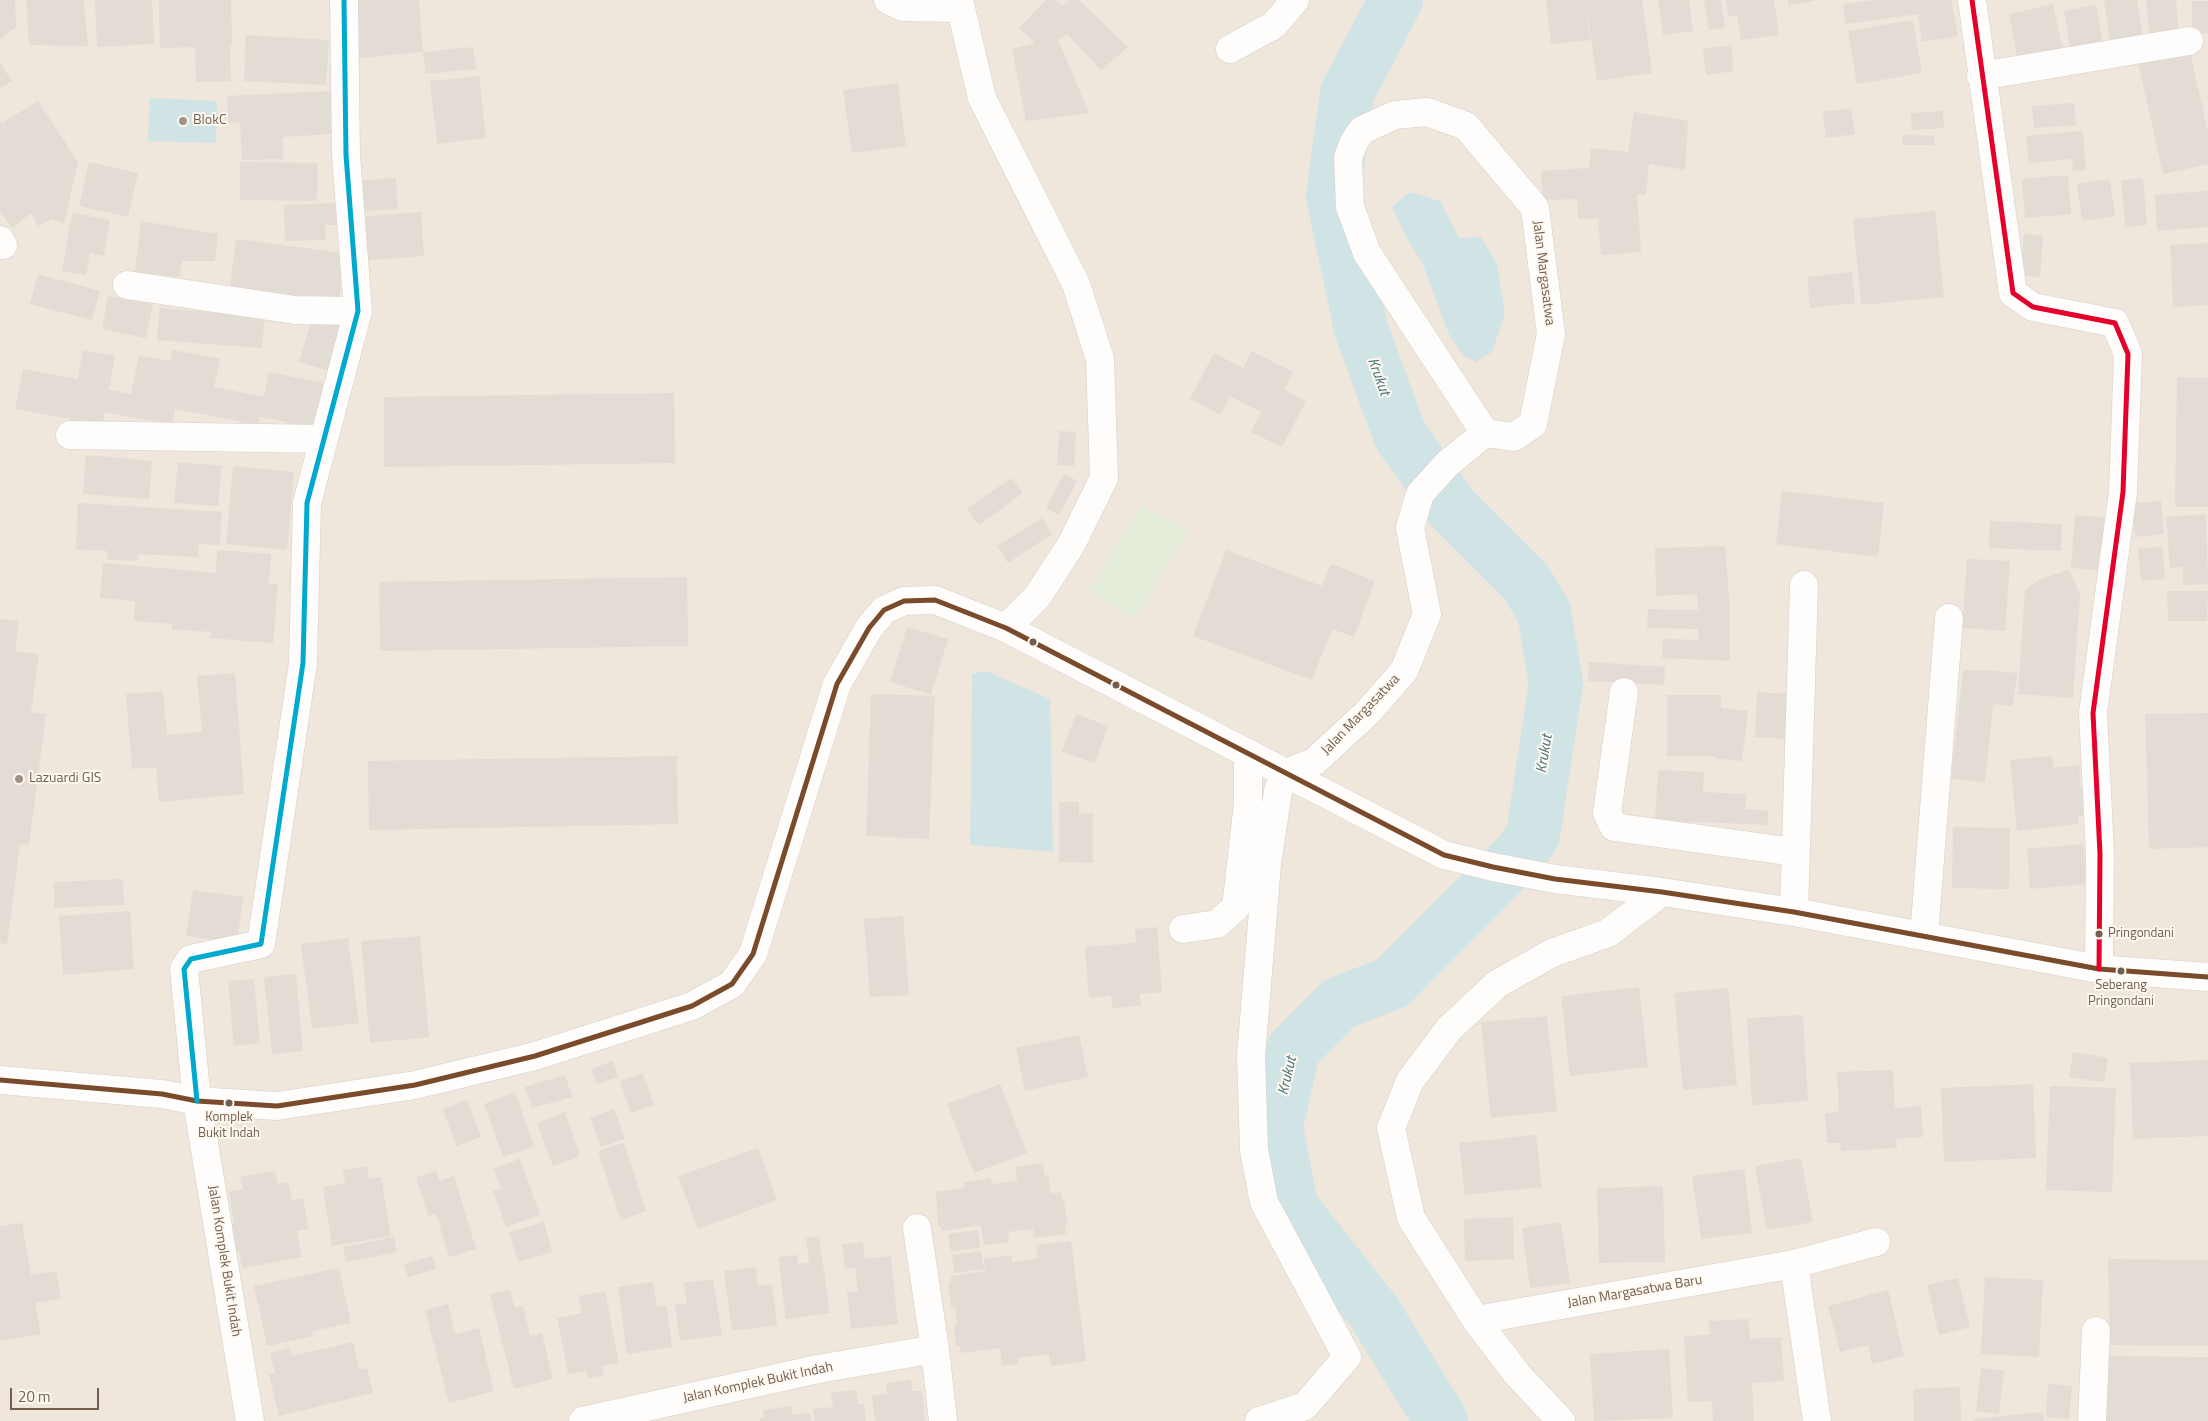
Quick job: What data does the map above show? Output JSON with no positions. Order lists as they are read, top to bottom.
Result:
{
  "streets": {
    "street": ["Jalan Margasatwa", "Jalan Komplek Bukit Indah", "Jalan Margasatwa Baru"]
  },
  "water": ["Krukut"],
  "places": [
    "BlokC",
    "Lazuardi GIS",
    "Pringondani",
    "Seberang Pringondani",
    "Komplek Bukit Indah"
  ],
  "scale_bar": "20 m"
}
